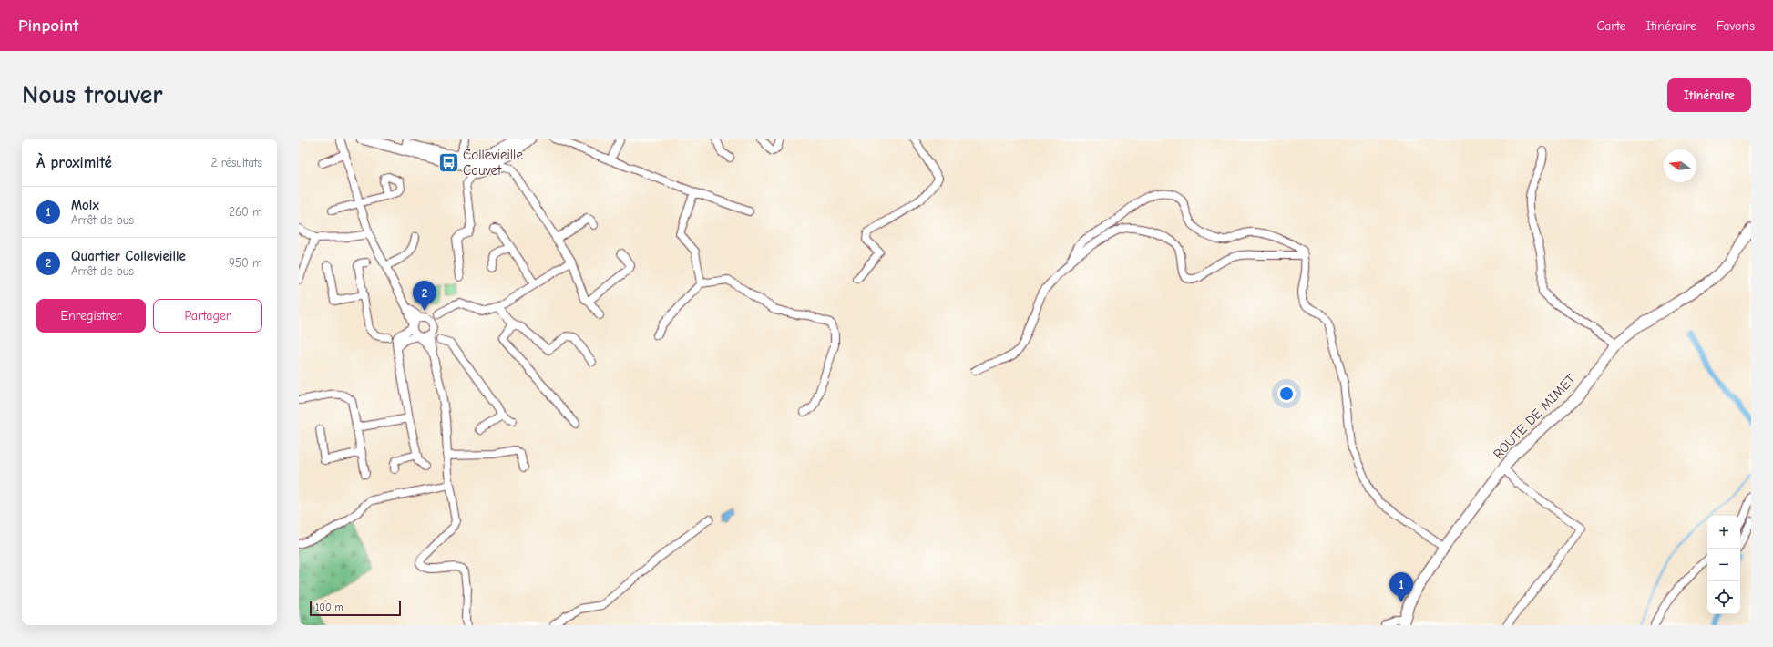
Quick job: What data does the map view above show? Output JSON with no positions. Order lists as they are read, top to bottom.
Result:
{
  "streets": {
    "main road": ["ROUTE DE MIMET"]
  },
  "places": {
    "bus stop": ["Collevieille Cauvet"]
  },
  "scale_bar": "100 m",
  "north": "left",
  "page": {
    "header": "Pinpoint",
    "nav": ["Carte", "Itinéraire", "Favoris"],
    "buttons": [
      "Itinéraire",
      ["Enregistrer", "Partager"]
    ],
    "title": "Nous trouver",
    "heading": ["À proximité", "2 résultats"],
    "list": [
      {
        "mark": "1",
        "name": "Molx",
        "note": "Arrêt de bus",
        "value": "260 m"
      },
      {
        "mark": "2",
        "name": "Quartier Collevieille",
        "note": "Arrêt de bus",
        "value": "950 m"
      }
    ],
    "pins": ["2", "1"],
    "map_buttons": ["+", "−"],
    "scale": "100 m"
  }
}
